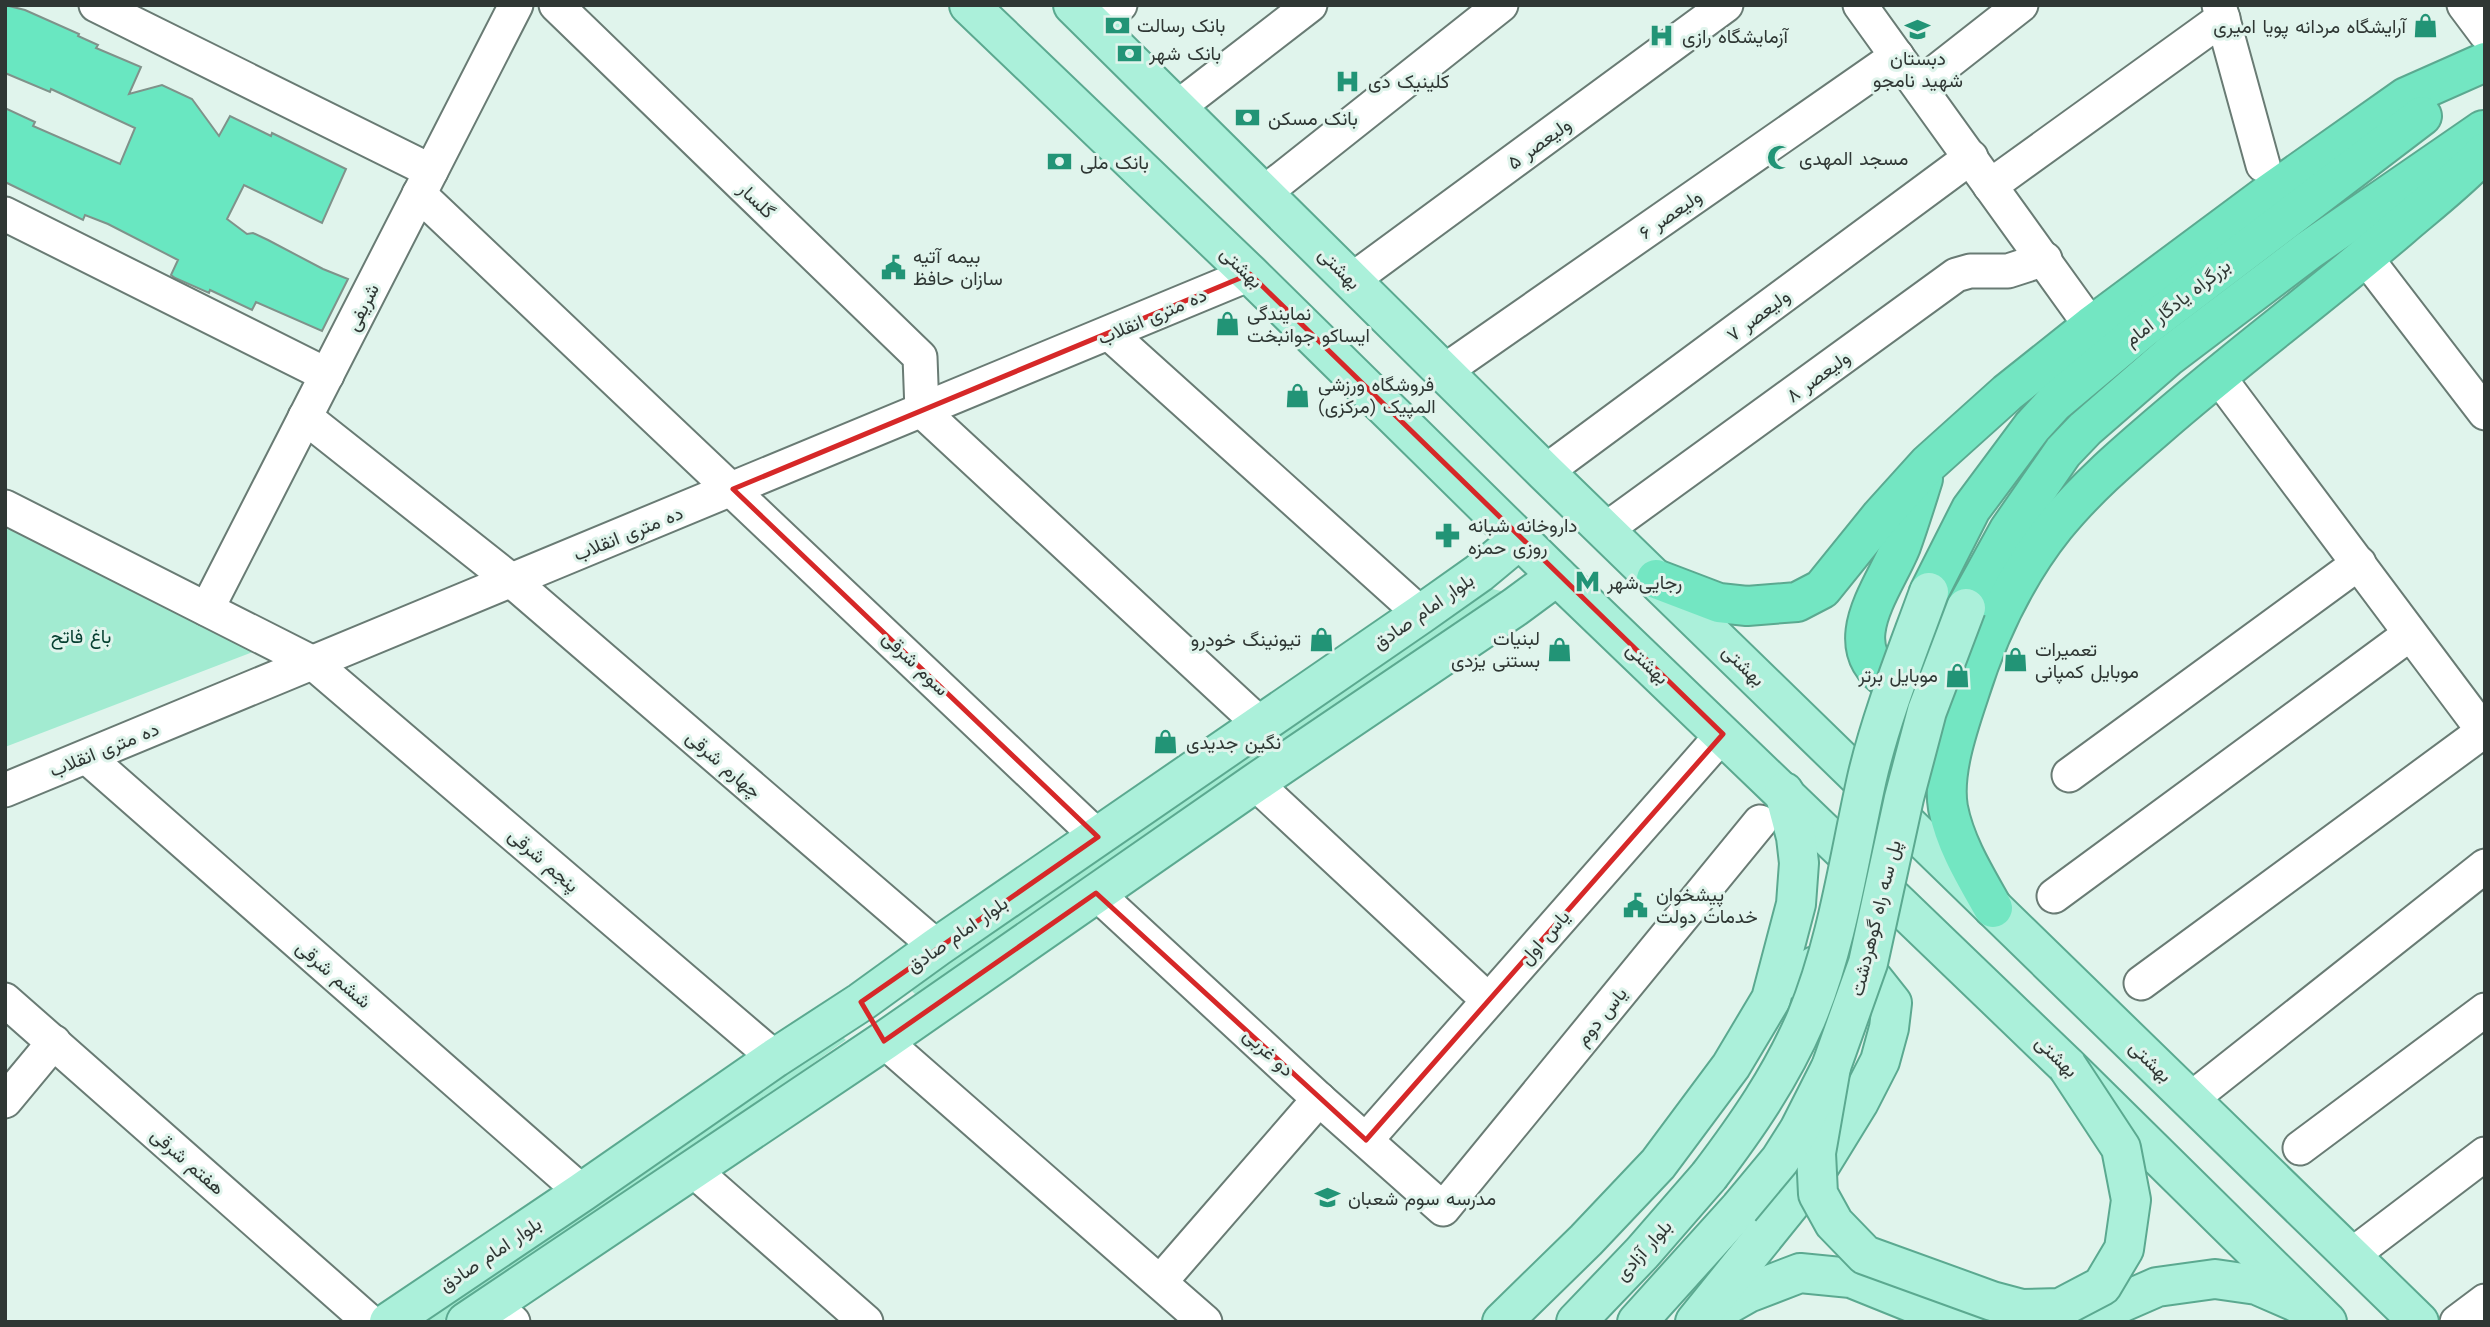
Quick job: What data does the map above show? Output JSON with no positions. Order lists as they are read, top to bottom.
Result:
{
  "streets": {
    "highway": ["بزرگراه یادگار امام"],
    "main road": [
      "بهشتى",
      "بهشتی",
      "بلوار امام صادق",
      "پل سه راه گوهردشت",
      "بلوار آزادی"
    ],
    "street": [
      "ولیعصر ۵",
      "گلسار",
      "ولیعصر ۶",
      "شریفی",
      "ولیعصر ۷",
      "ده متری انقلاب",
      "ولیعصر ۸",
      "سوم شرقی",
      "چهارم شرقی",
      "پنجم شرقی",
      "یاس اول",
      "ششم شرقی",
      "یاس دوم",
      "دو غربی",
      "هفتم شرقی"
    ]
  },
  "crossings": [
    ["ولیعصر ۵", "بهشتی"],
    ["گلسار", "ده متری انقلاب"],
    ["ولیعصر ۶", "بهشتی"],
    ["بهشتى", "ده متری انقلاب"],
    ["بهشتى", "بلوار امام صادق"],
    ["بهشتى", "یاس اول"],
    ["بهشتی", "ولیعصر ۷"],
    ["بهشتی", "ولیعصر ۸"],
    ["بزرگراه یادگار امام", "پل سه راه گوهردشت"],
    ["شریفی", "سوم شرقی"],
    ["شریفی", "چهارم شرقی"],
    ["شریفی", "پنجم شرقی"],
    ["ده متری انقلاب", "سوم شرقی"],
    ["ده متری انقلاب", "چهارم شرقی"],
    ["ده متری انقلاب", "پنجم شرقی"],
    ["ده متری انقلاب", "ششم شرقی"],
    ["بلوار امام صادق", "سوم شرقی"],
    ["بلوار امام صادق", "چهارم شرقی"],
    ["بلوار امام صادق", "پنجم شرقی"],
    ["بلوار امام صادق", "ششم شرقی"],
    ["پل سه راه گوهردشت", "بلوار آزادی"],
    ["یاس اول", "دو غربی"],
    ["یاس دوم", "دو غربی"]
  ],
  "parks": ["باغ فاتح"],
  "places": {
    "bank": [
      "بانک رسالت",
      "بانک شهر",
      "بانک مسکن",
      "بانک ملی"
    ],
    "shop": [
      "آرایشگاه مردانه پویا امیری",
      "نمایندگی ایساکو جوانبخت",
      "فروشگاه ورزشی المپیک (مرکزی)",
      "تیونینگ خودرو",
      "لبنیات بستنی یزدی",
      "تعمیرات موبایل کمپانی",
      "موبایل برتر",
      "نگین جدیدی"
    ],
    "school or university": ["دبستان شهید نامجو", "مدرسه سوم شعبان"],
    "hospital": ["آزمایشگاه رازی", "کلینیک دی"],
    "mosque": ["مسجد المهدی"],
    "public building": ["بیمه آتیه سازان حافظ", "پیشخوان خدمات دولت"],
    "pharmacy": ["داروخانه شبانه روزی حمزه"],
    "metro station": ["رجایی‌شهر"]
  }
}
